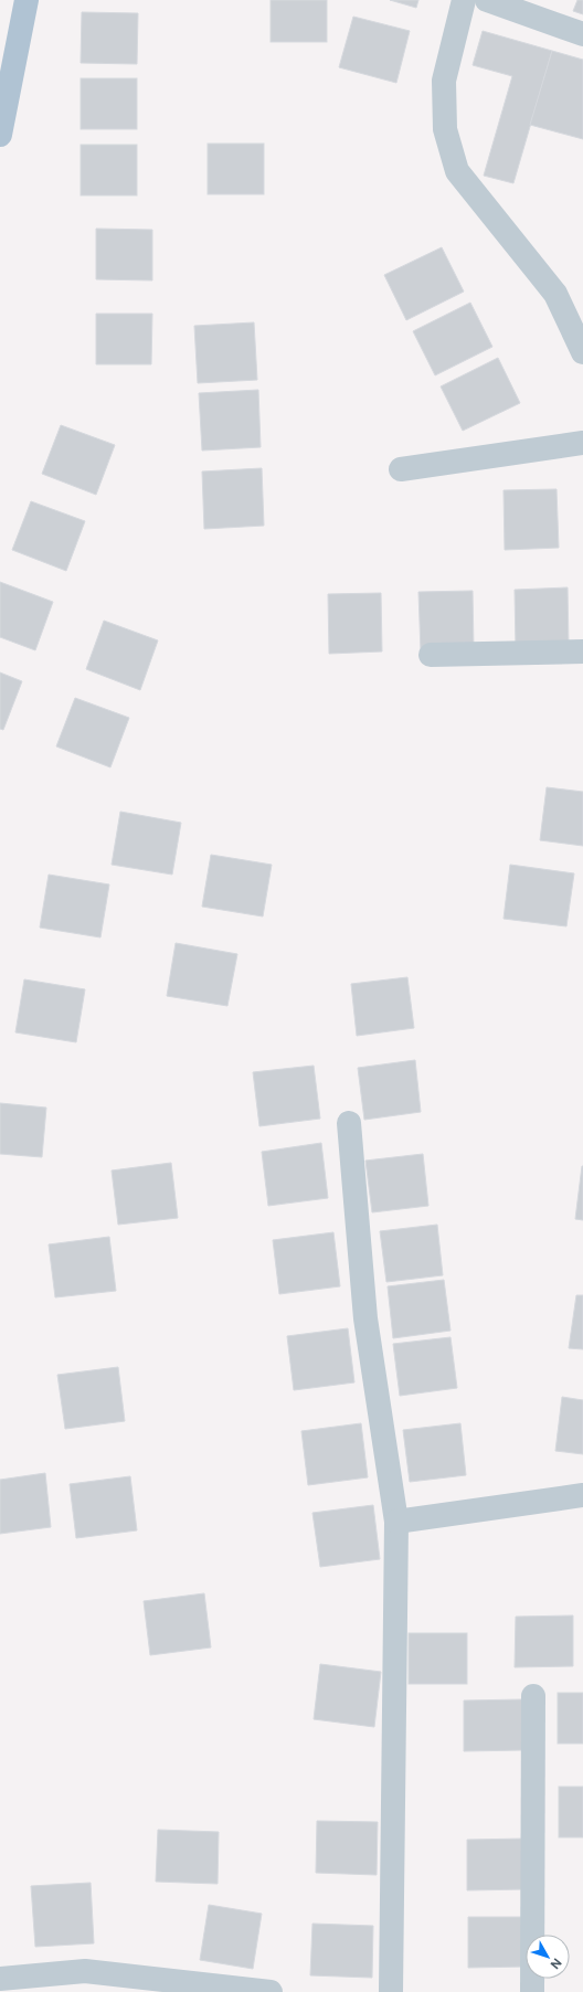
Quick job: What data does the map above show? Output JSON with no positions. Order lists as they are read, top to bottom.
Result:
{
  "north": "bottom right"
}
